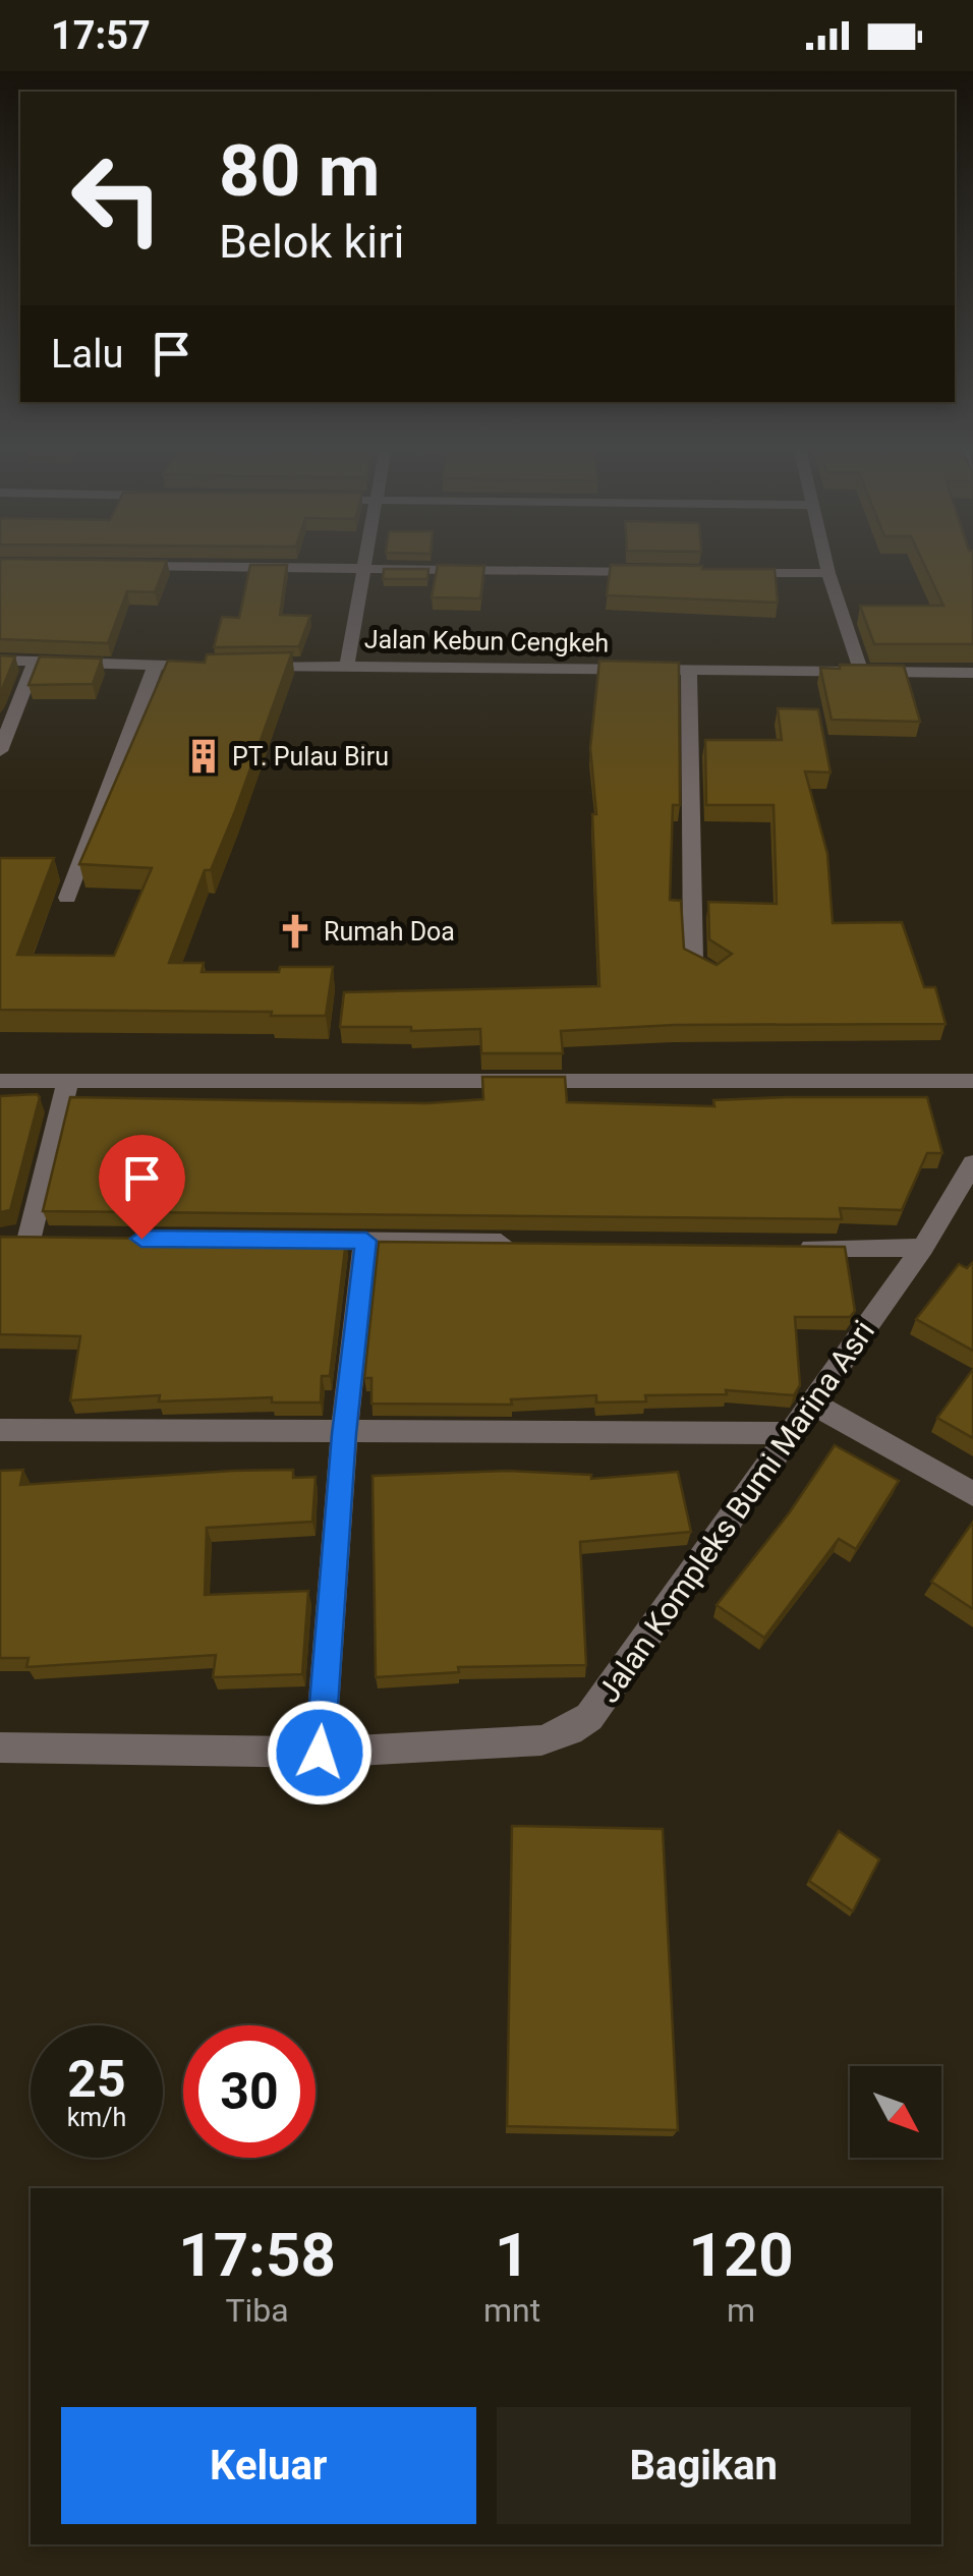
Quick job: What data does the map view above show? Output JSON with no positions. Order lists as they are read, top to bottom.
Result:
{
  "streets": {
    "street": ["Jalan Kebun Cengkeh", "Jalan Kompleks Bumi Marina Asri"]
  },
  "places": {
    "building": ["PT. Pulau Biru"],
    "church": ["Rumah Doa"]
  },
  "north": "bottom right",
  "page": {
    "status": "17:57",
    "turn": ["80 m", "Belok kiri"],
    "then": "Lalu",
    "speed": "25 km/h",
    "limit": "30",
    "eta": [
      "17:58",
      "Tiba",
      "1",
      "mnt",
      "120",
      "m"
    ],
    "buttons": ["Keluar", "Bagikan"]
  }
}
